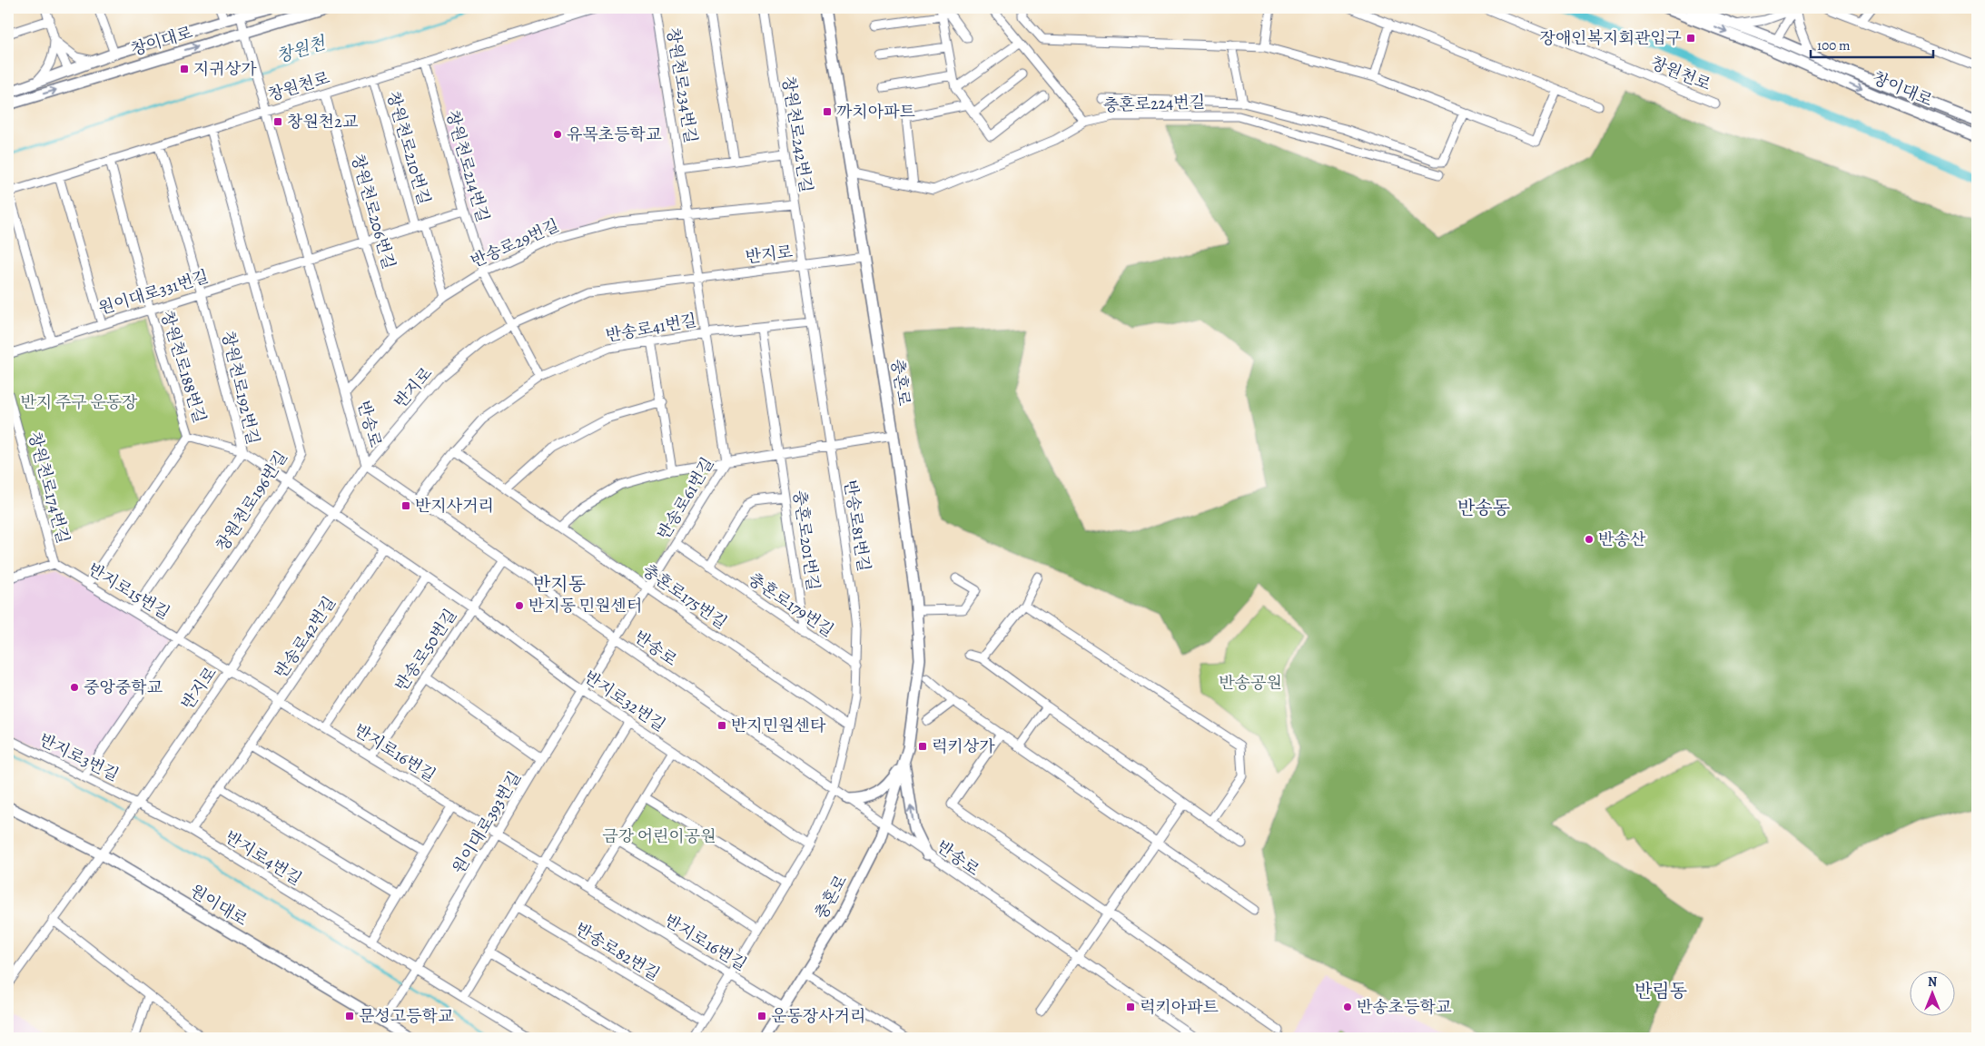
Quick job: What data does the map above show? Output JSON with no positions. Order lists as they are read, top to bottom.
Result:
{
  "streets": {
    "main road": ["창이대로", "충혼로", "원이대로"],
    "street": [
      "창원천로",
      "창원천로234번길",
      "충혼로224번길",
      "창원천로242번길",
      "창원천로210번길",
      "창원천로214번길",
      "창원천로206번길",
      "반송로29번길",
      "반지로",
      "원이대로331번길",
      "반송로41번길",
      "창원천로188번길",
      "창원천로192번길",
      "반송로",
      "창원천로174번길",
      "반송로61번길",
      "창원천로196번길",
      "반송로81번길",
      "충혼로201번길",
      "반지로15번길",
      "충혼로175번길",
      "충혼로179번길",
      "반송로42번길",
      "반송로50번길",
      "반지로32번길",
      "반지로16번길",
      "반지로3번길",
      "원이대로393번길",
      "반지로4번길",
      "반송로82번길"
    ]
  },
  "crossings": [
    ["창이대로", "반송로"],
    ["창원천로", "창원천로210번길"],
    ["창원천로", "창원천로214번길"],
    ["창원천로", "창원천로206번길"],
    ["창원천로", "창원천로188번길"],
    ["창원천로", "창원천로192번길"],
    ["창원천로", "반송로"],
    ["창원천로", "창원천로196번길"],
    ["창원천로234번길", "창원천로242번길"],
    ["창원천로234번길", "반송로29번길"],
    ["창원천로234번길", "반지로"],
    ["창원천로234번길", "반송로61번길"],
    ["충혼로224번길", "충혼로"],
    ["창원천로242번길", "반송로29번길"],
    ["창원천로242번길", "반지로"],
    ["창원천로242번길", "반송로81번길"],
    ["창원천로210번길", "반송로29번길"],
    ["창원천로210번길", "원이대로331번길"],
    ["창원천로214번길", "반송로29번길"],
    ["창원천로214번길", "반지로"],
    ["창원천로214번길", "원이대로331번길"],
    ["창원천로214번길", "반송로41번길"],
    ["창원천로206번길", "반송로29번길"],
    ["창원천로206번길", "원이대로331번길"],
    ["반송로29번길", "반송로"],
    ["반지로", "충혼로"],
    ["반지로", "반송로"],
    ["반지로", "반송로61번길"],
    ["반지로", "반송로81번길"],
    ["반지로", "반지로15번길"],
    ["반지로", "반지로32번길"],
    ["반지로", "반지로16번길"],
    ["반지로", "반지로3번길"],
    ["반지로", "반지로4번길"],
    ["반지로", "원이대로"],
    ["원이대로331번길", "창원천로188번길"],
    ["원이대로331번길", "창원천로192번길"],
    ["원이대로331번길", "반송로"],
    ["원이대로331번길", "창원천로196번길"],
    ["반송로41번길", "반송로"],
    ["반송로41번길", "반송로61번길"],
    ["반송로41번길", "반송로81번길"],
    ["반송로41번길", "충혼로201번길"],
    ["반송로41번길", "충혼로175번길"],
    ["창원천로188번길", "반지로15번길"],
    ["창원천로188번길", "반지로32번길"],
    ["충혼로", "반송로"],
    ["충혼로", "반지로16번길"],
    ["창원천로192번길", "반지로15번길"],
    ["창원천로192번길", "반지로32번길"],
    ["반송로", "반송로61번길"],
    ["반송로", "반송로81번길"],
    ["반송로", "반송로50번길"],
    ["반송로", "원이대로393번길"],
    ["창원천로174번길", "반지로15번길"],
    ["반송로61번길", "충혼로175번길"],
    ["반송로61번길", "충혼로179번길"],
    ["반송로61번길", "원이대로393번길"],
    ["창원천로196번길", "반지로15번길"],
    ["창원천로196번길", "반지로32번길"],
    ["창원천로196번길", "반지로3번길"],
    ["반송로81번길", "충혼로175번길"],
    ["반송로81번길", "충혼로179번길"],
    ["충혼로201번길", "충혼로179번길"],
    ["반지로15번길", "반지로16번길"],
    ["반송로42번길", "반지로32번길"],
    ["반송로42번길", "반지로16번길"],
    ["반송로42번길", "반지로4번길"],
    ["반송로50번길", "반지로32번길"],
    ["반송로50번길", "반지로16번길"],
    ["반지로32번길", "원이대로393번길"],
    ["반지로16번길", "원이대로393번길"],
    ["반지로3번길", "반지로4번길"],
    ["원이대로393번길", "반지로4번길"],
    ["원이대로393번길", "원이대로"]
  ],
  "districts": ["반송동", "반지동", "반림동"],
  "water": ["창원천"],
  "parks": ["반지 주구 운동장", "반송공원", "금강 어린이공원"],
  "places": {
    "transit": [
      "장애인복지회관입구",
      "지귀상가",
      "까치아파트",
      "창원천2교",
      "반지사거리",
      "반지민원센타",
      "럭키상가",
      "럭키아파트",
      "문성고등학교",
      "운동장사거리"
    ],
    "other": [
      "유목초등학교",
      "반송산",
      "반지동 민원센터",
      "중앙중학교",
      "반송초등학교"
    ]
  },
  "scale_bar": "100 m",
  "north": "top"
}
